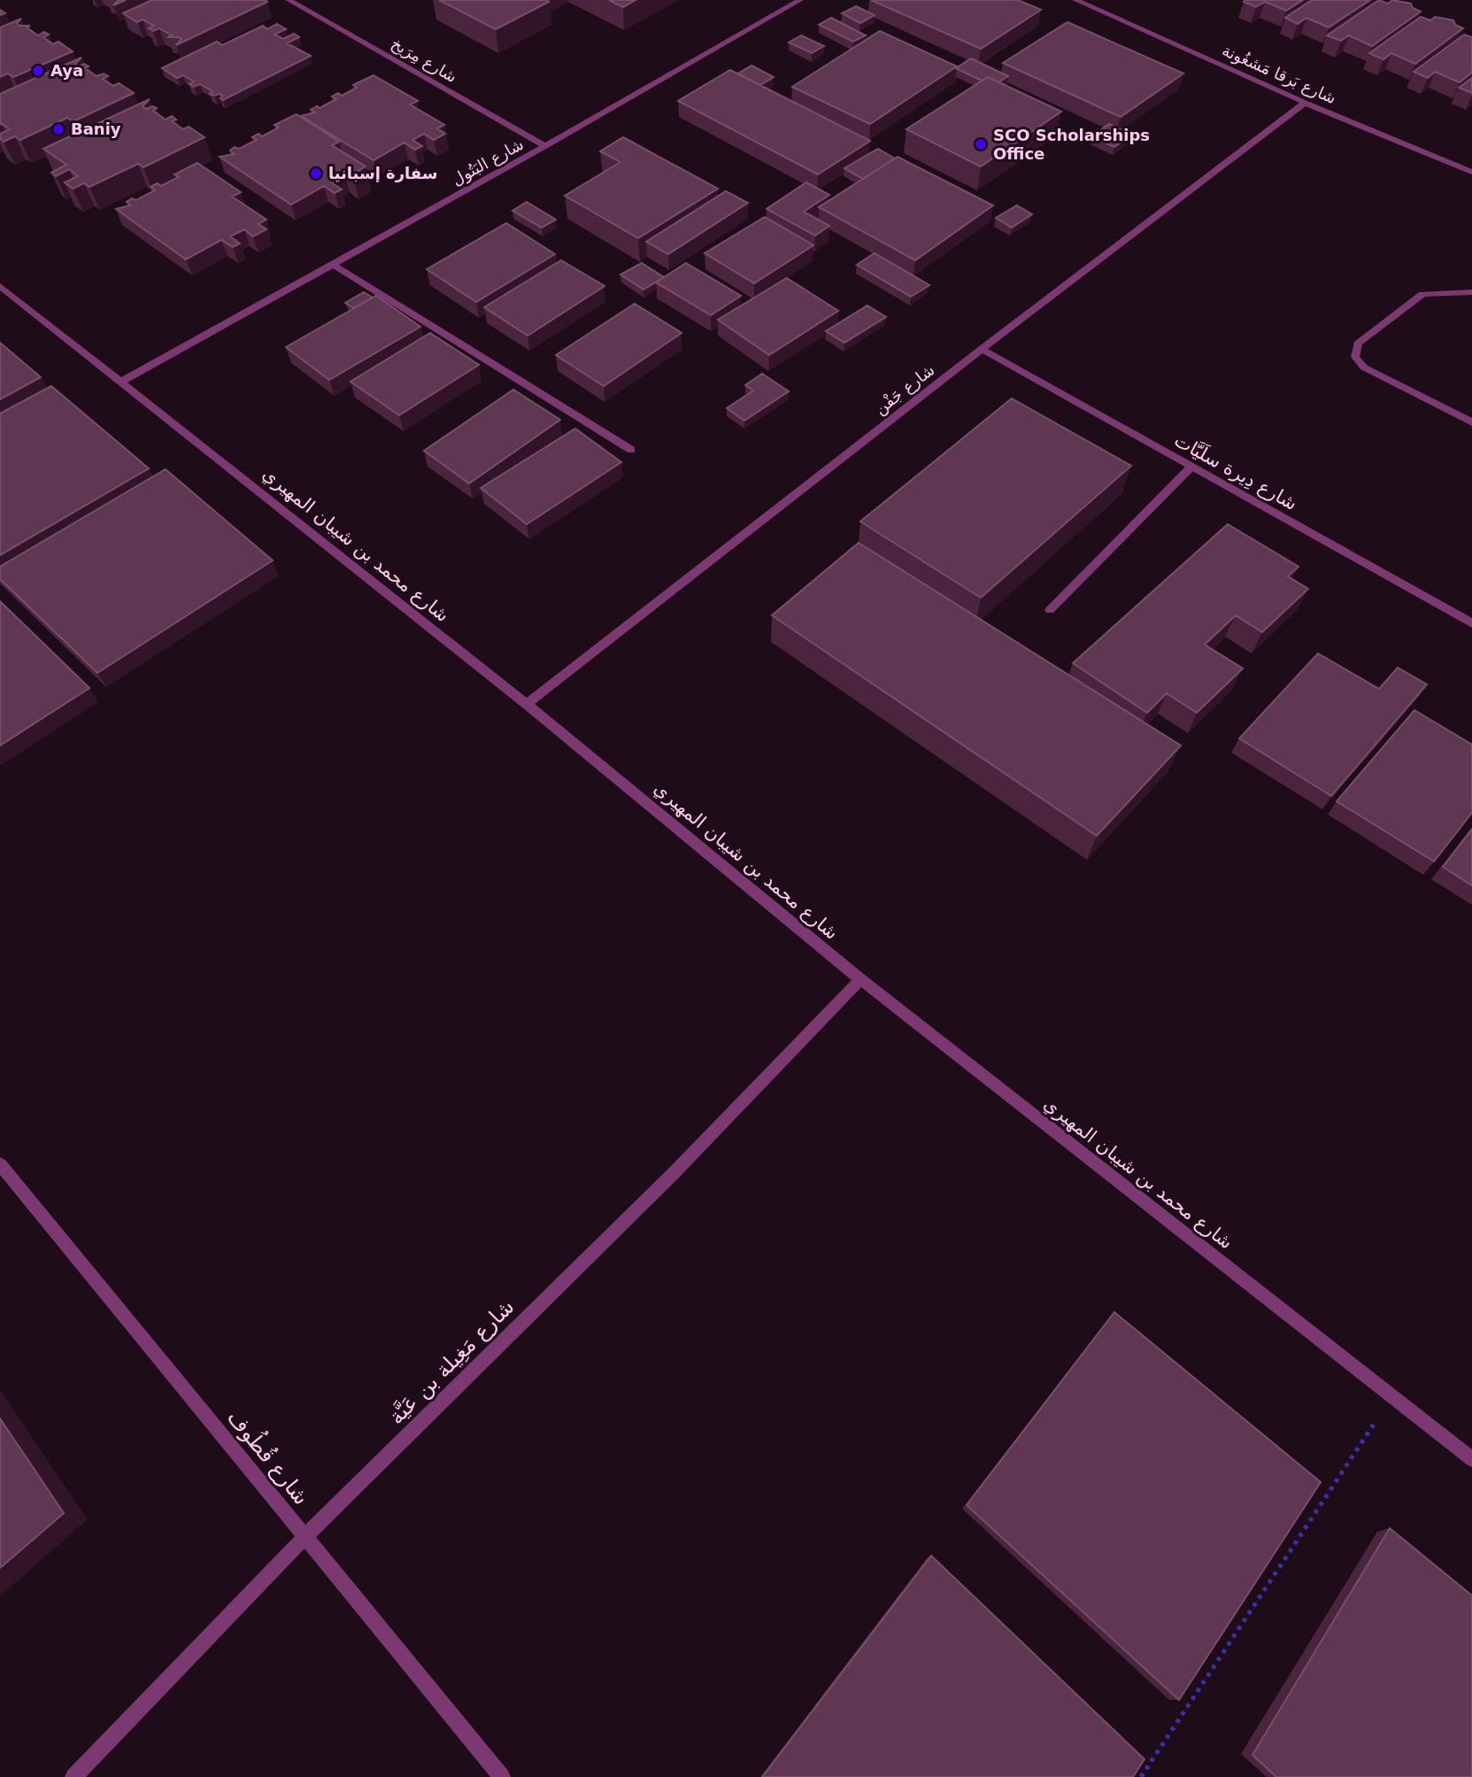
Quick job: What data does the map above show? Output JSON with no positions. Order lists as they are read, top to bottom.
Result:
{
  "streets": {
    "street": [
      "شارع مِرَيخ",
      "شارع بَرقا مَشغُونة",
      "شارع البَتُول",
      "شارع جَفْن",
      "شارع دِيرة سلَيَّات",
      "شارع محمد بن شيبان المهيري",
      "شارع مَغِيلة بن عَيَّة",
      "شارع قُطُوف"
    ]
  },
  "crossings": [
    ["شارع مِرَيخ", "شارع البَتُول"],
    ["شارع بَرقا مَشغُونة", "شارع جَفْن"],
    ["شارع البَتُول", "شارع محمد بن شيبان المهيري"],
    ["شارع جَفْن", "شارع دِيرة سلَيَّات"],
    ["شارع جَفْن", "شارع محمد بن شيبان المهيري"],
    ["شارع محمد بن شيبان المهيري", "شارع مَغِيلة بن عَيَّة"],
    ["شارع مَغِيلة بن عَيَّة", "شارع قُطُوف"]
  ],
  "places": [
    "Aya",
    "Baniy",
    "SCO Scholarships Office",
    "سفارة إسبانيا"
  ]
}
